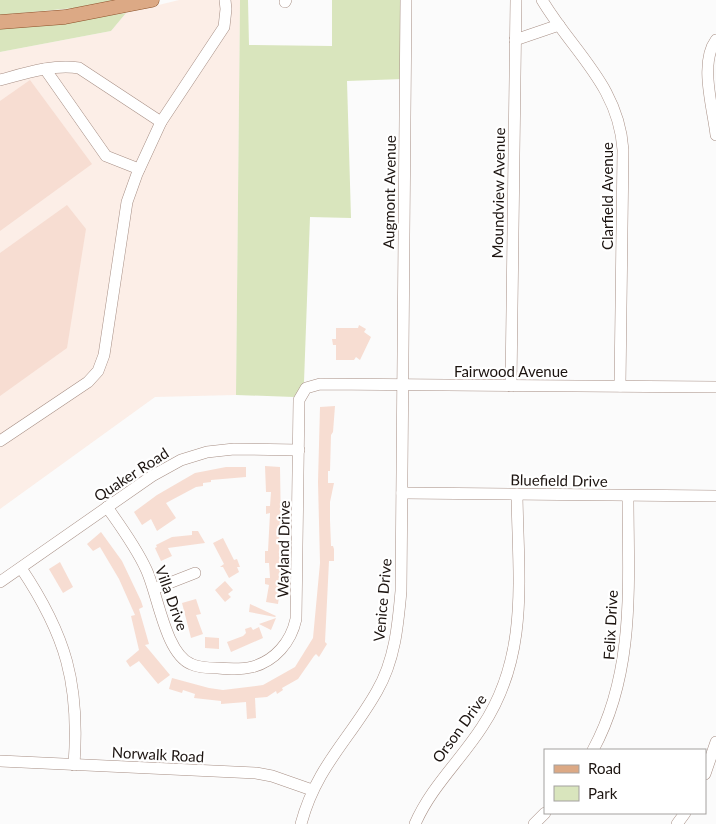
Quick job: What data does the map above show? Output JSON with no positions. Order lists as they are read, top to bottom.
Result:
{
  "streets": {
    "street": [
      "Augmont Avenue",
      "Moundview Avenue",
      "Clarfield Avenue",
      "Fairwood Avenue",
      "Quaker Road",
      "Bluefield Drive",
      "Wayland Drive",
      "Villa Drive",
      "Venice Drive",
      "Felix Drive",
      "Orson Drive",
      "Norwalk Road"
    ]
  },
  "crossings": [
    ["Augmont Avenue", "Fairwood Avenue"],
    ["Augmont Avenue", "Venice Drive"],
    ["Moundview Avenue", "Fairwood Avenue"],
    ["Clarfield Avenue", "Fairwood Avenue"],
    ["Fairwood Avenue", "Wayland Drive"],
    ["Fairwood Avenue", "Venice Drive"],
    ["Quaker Road", "Wayland Drive"],
    ["Quaker Road", "Villa Drive"],
    ["Bluefield Drive", "Venice Drive"],
    ["Bluefield Drive", "Felix Drive"],
    ["Bluefield Drive", "Orson Drive"],
    ["Wayland Drive", "Villa Drive"],
    ["Venice Drive", "Norwalk Road"]
  ],
  "legend": ["Road", "Park"]
}
